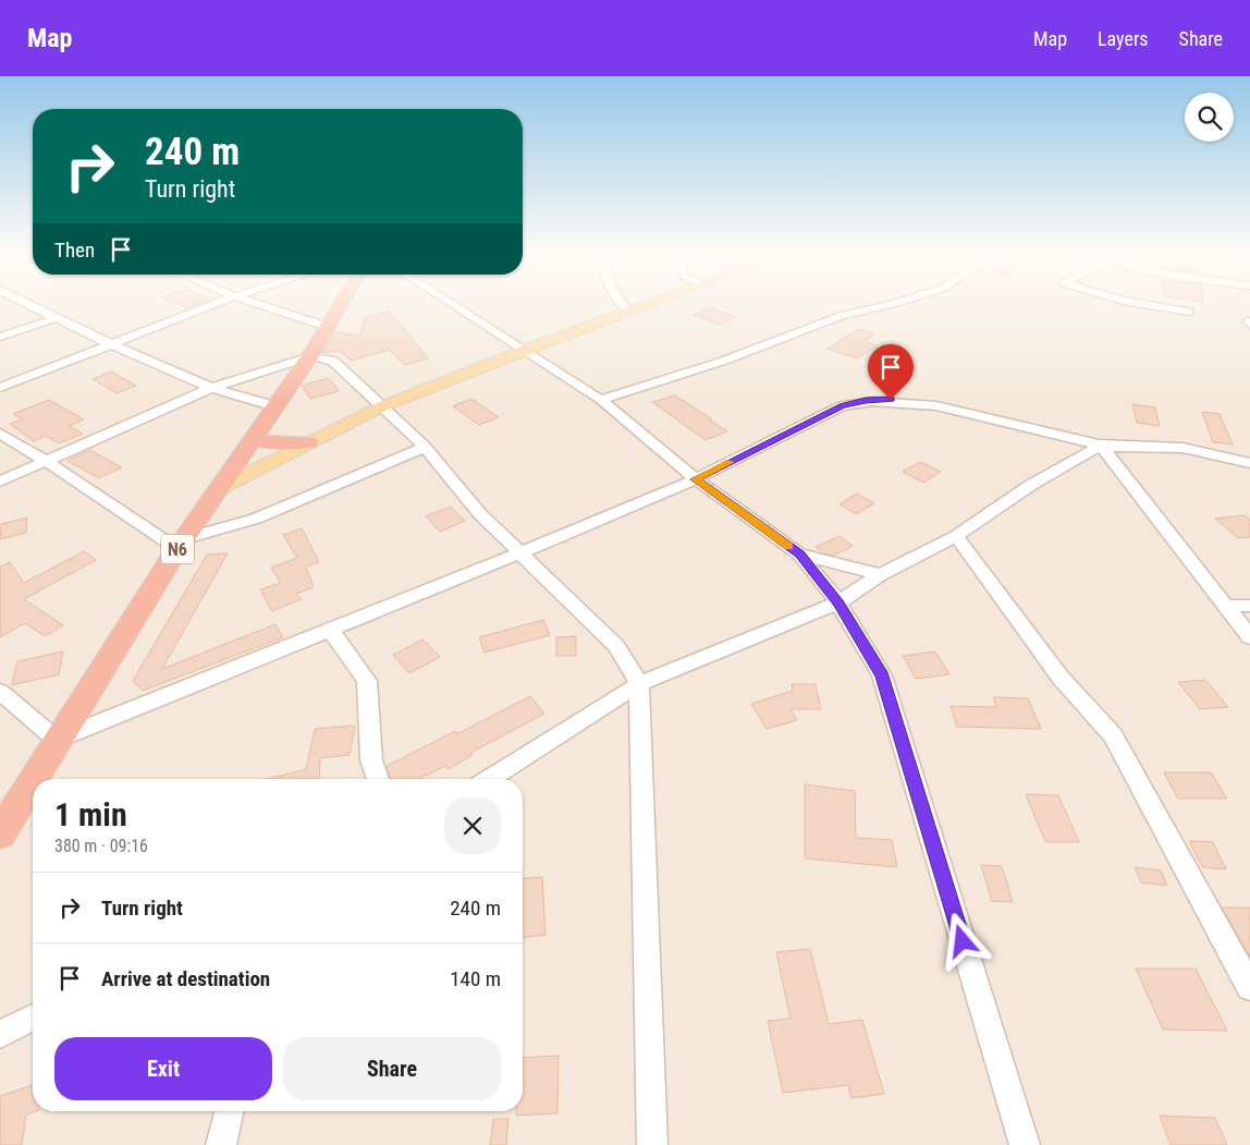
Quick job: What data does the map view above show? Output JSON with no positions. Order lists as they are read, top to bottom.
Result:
{
  "streets": {
    "highway": ["N6"]
  },
  "page": {
    "header": "Map",
    "nav": ["Map", "Layers", "Share"],
    "turn": ["240 m", "Turn right"],
    "then": "Then",
    "heading": ["1 min", "380 m · 09:16"],
    "list": [
      {
        "name": "Turn right",
        "value": "240 m"
      },
      {
        "name": "Arrive at destination",
        "value": "140 m"
      }
    ],
    "buttons": ["Exit", "Share"]
  }
}
